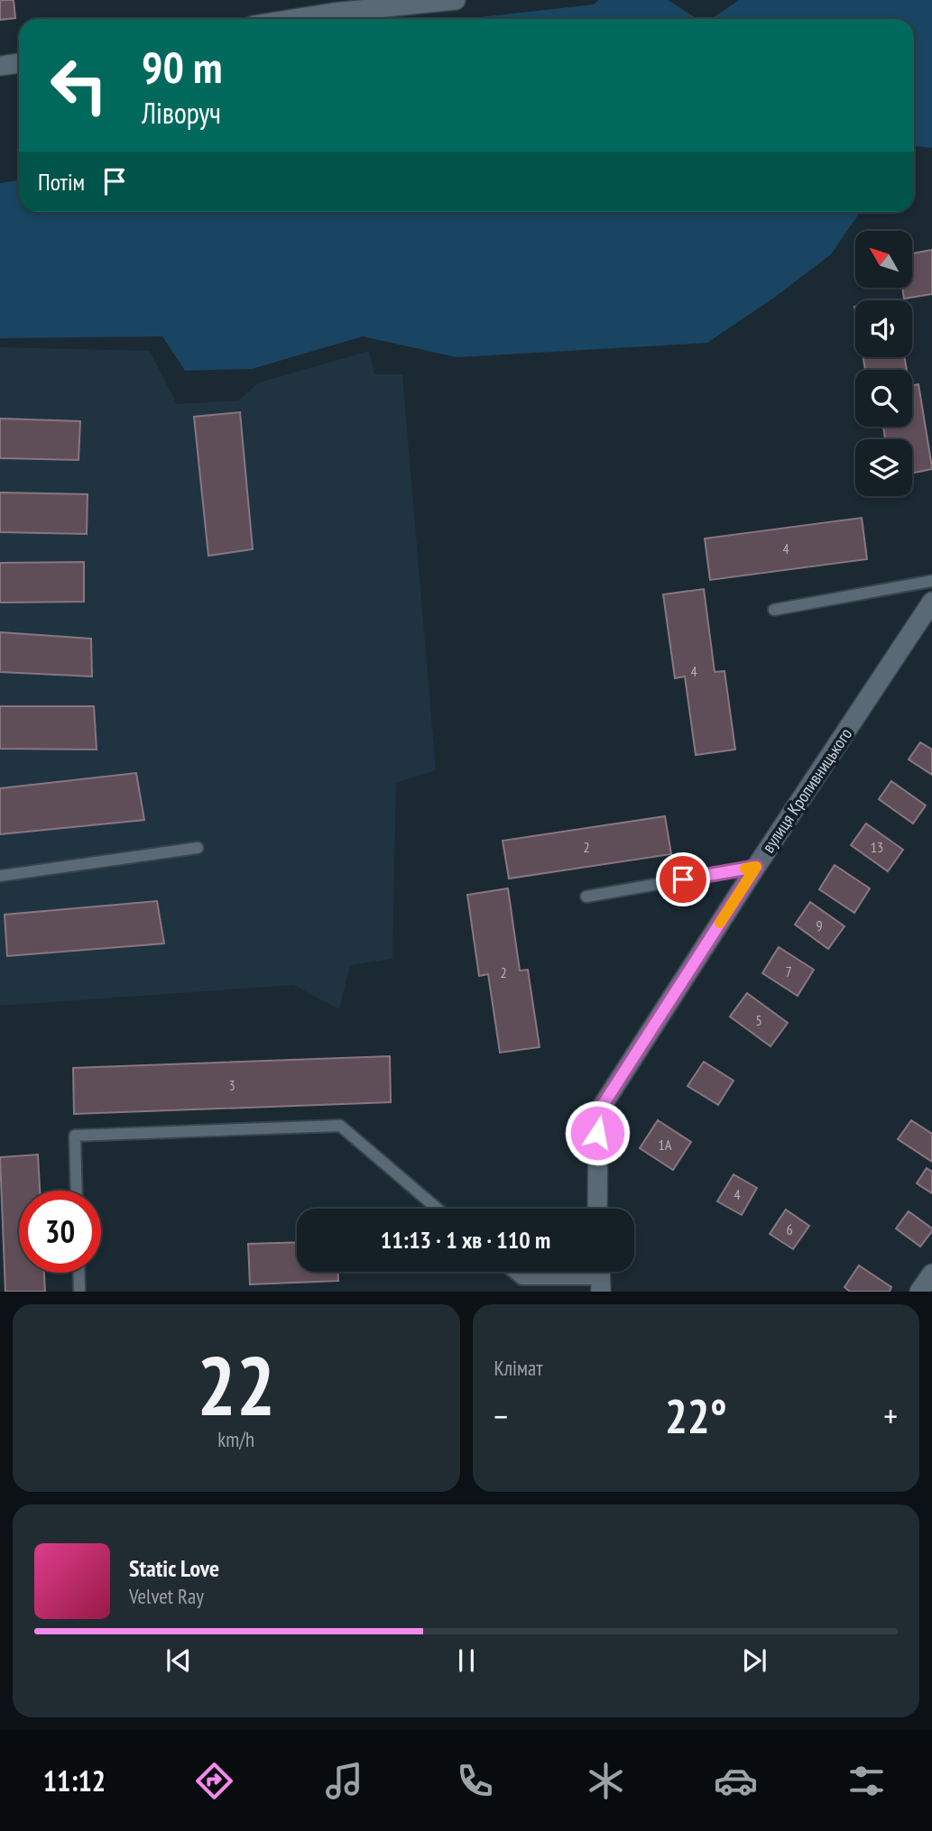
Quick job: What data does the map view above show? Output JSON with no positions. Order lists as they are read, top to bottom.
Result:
{
  "streets": {
    "street": ["вулиця Кропивницького"]
  },
  "house_numbers": [
    "4",
    "4",
    "2",
    "13",
    "9",
    "7",
    "2",
    "5",
    "3",
    "1А",
    "4",
    "6"
  ],
  "north": "top left",
  "page": {
    "turn": ["90 m", "Ліворуч"],
    "then": "Потім",
    "limit": "30",
    "trip": "11:13 · 1 хв · 110 m",
    "tile": [
      ["22", "km/h"],
      "Клімат"
    ],
    "heat": ["−", "22°", "+"],
    "song": ["Static Love", "Velvet Ray"],
    "tabs": "11:12"
  }
}
